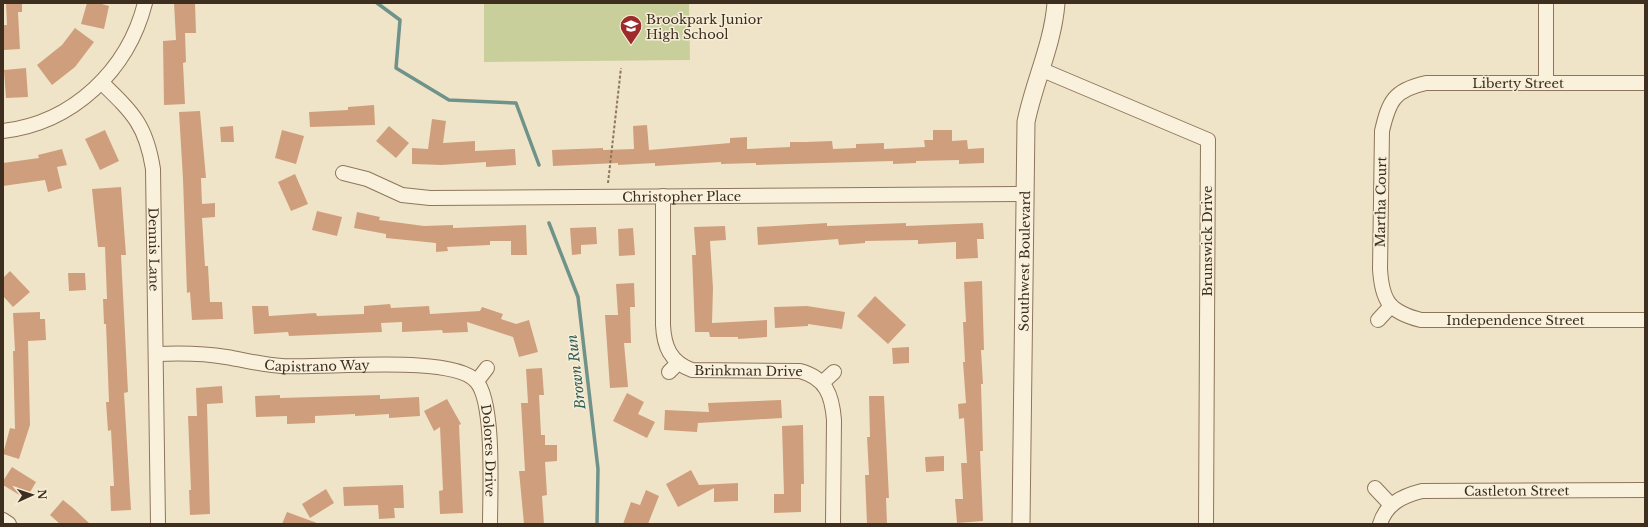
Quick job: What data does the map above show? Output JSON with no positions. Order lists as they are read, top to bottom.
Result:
{
  "streets": {
    "street": [
      "Liberty Street",
      "Christopher Place",
      "Martha Court",
      "Brunswick Drive",
      "Dennis Lane",
      "Southwest Boulevard",
      "Independence Street",
      "Capistrano Way",
      "Brinkman Drive",
      "Dolores Drive",
      "Castleton Street"
    ]
  },
  "crossings": [
    ["Liberty Street", "Martha Court"],
    ["Christopher Place", "Southwest Boulevard"],
    ["Christopher Place", "Brinkman Drive"],
    ["Martha Court", "Independence Street"],
    ["Brunswick Drive", "Southwest Boulevard"],
    ["Dennis Lane", "Capistrano Way"],
    ["Capistrano Way", "Dolores Drive"]
  ],
  "water": ["Brown Run"],
  "places": {
    "school or university": ["Brookpark Junior High School"]
  },
  "north": "right"
}
